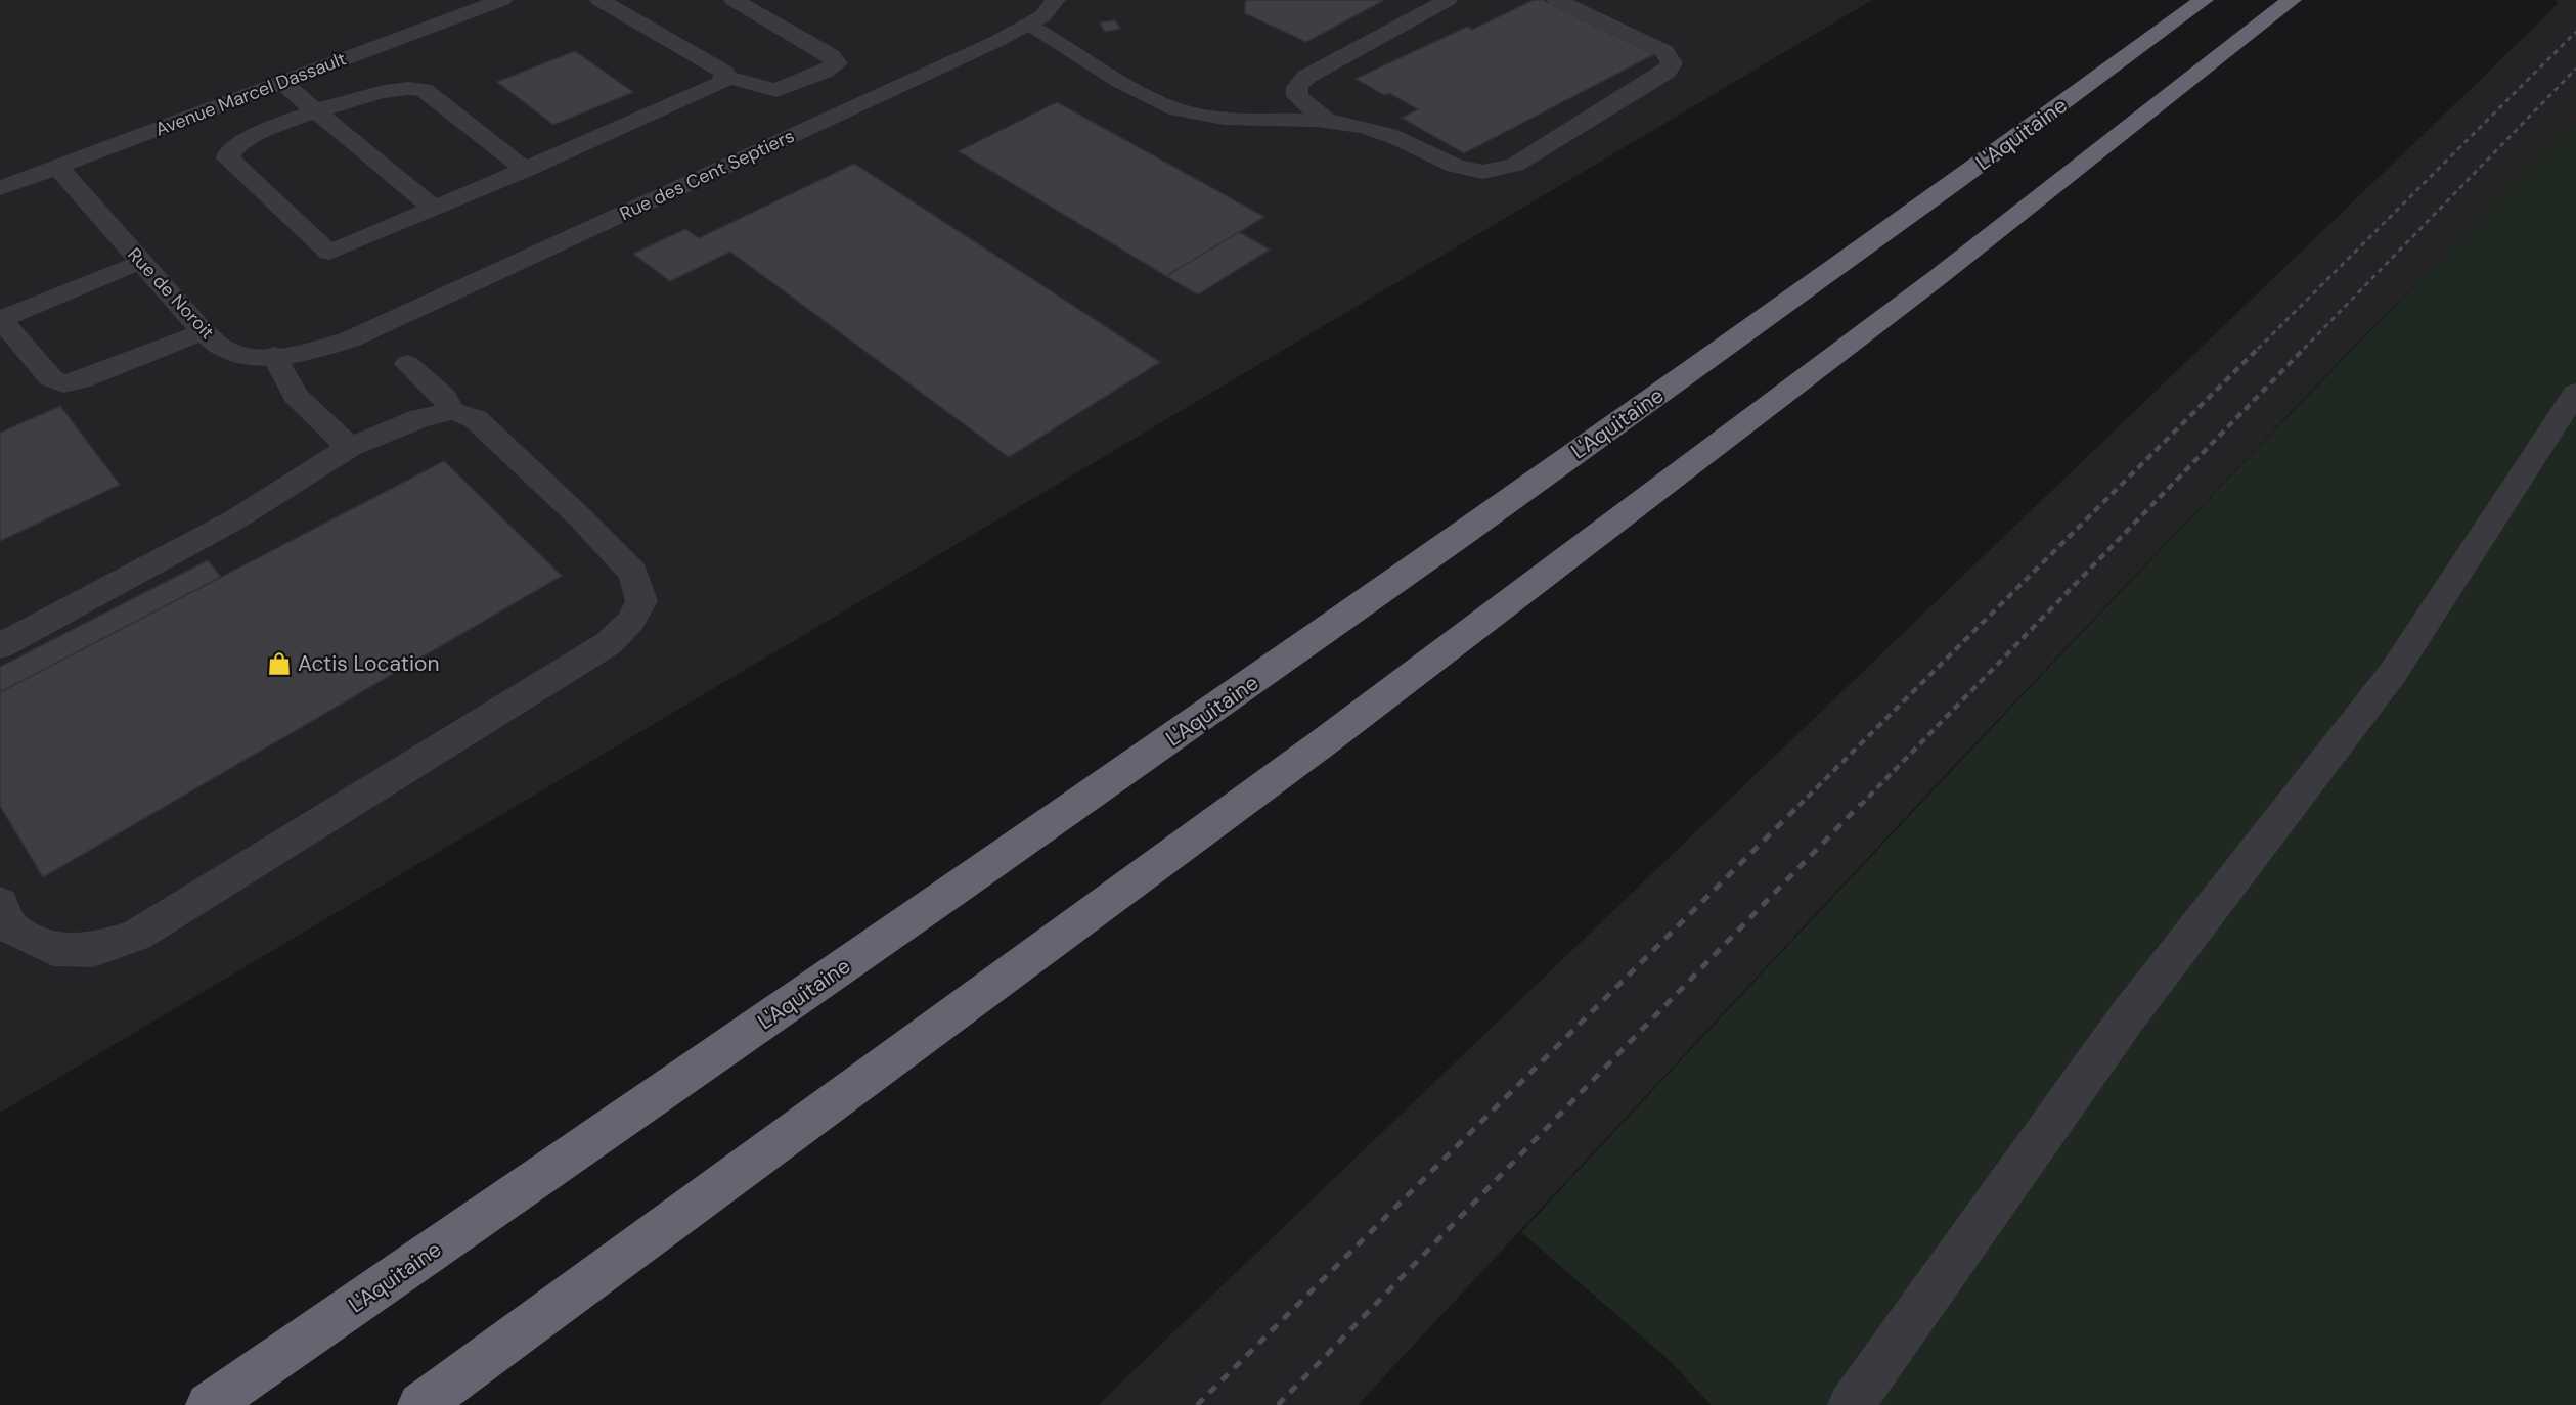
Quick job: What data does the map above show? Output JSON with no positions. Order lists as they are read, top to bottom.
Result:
{
  "streets": {
    "highway": ["L'Aquitaine"],
    "street": ["Avenue Marcel Dassault", "Rue des Cent Septiers", "Rue de Noroit"]
  },
  "crossings": [
    ["Avenue Marcel Dassault", "Rue de Noroit"],
    ["Rue des Cent Septiers", "Rue de Noroit"]
  ],
  "places": {
    "shop": ["Actis Location"]
  }
}
